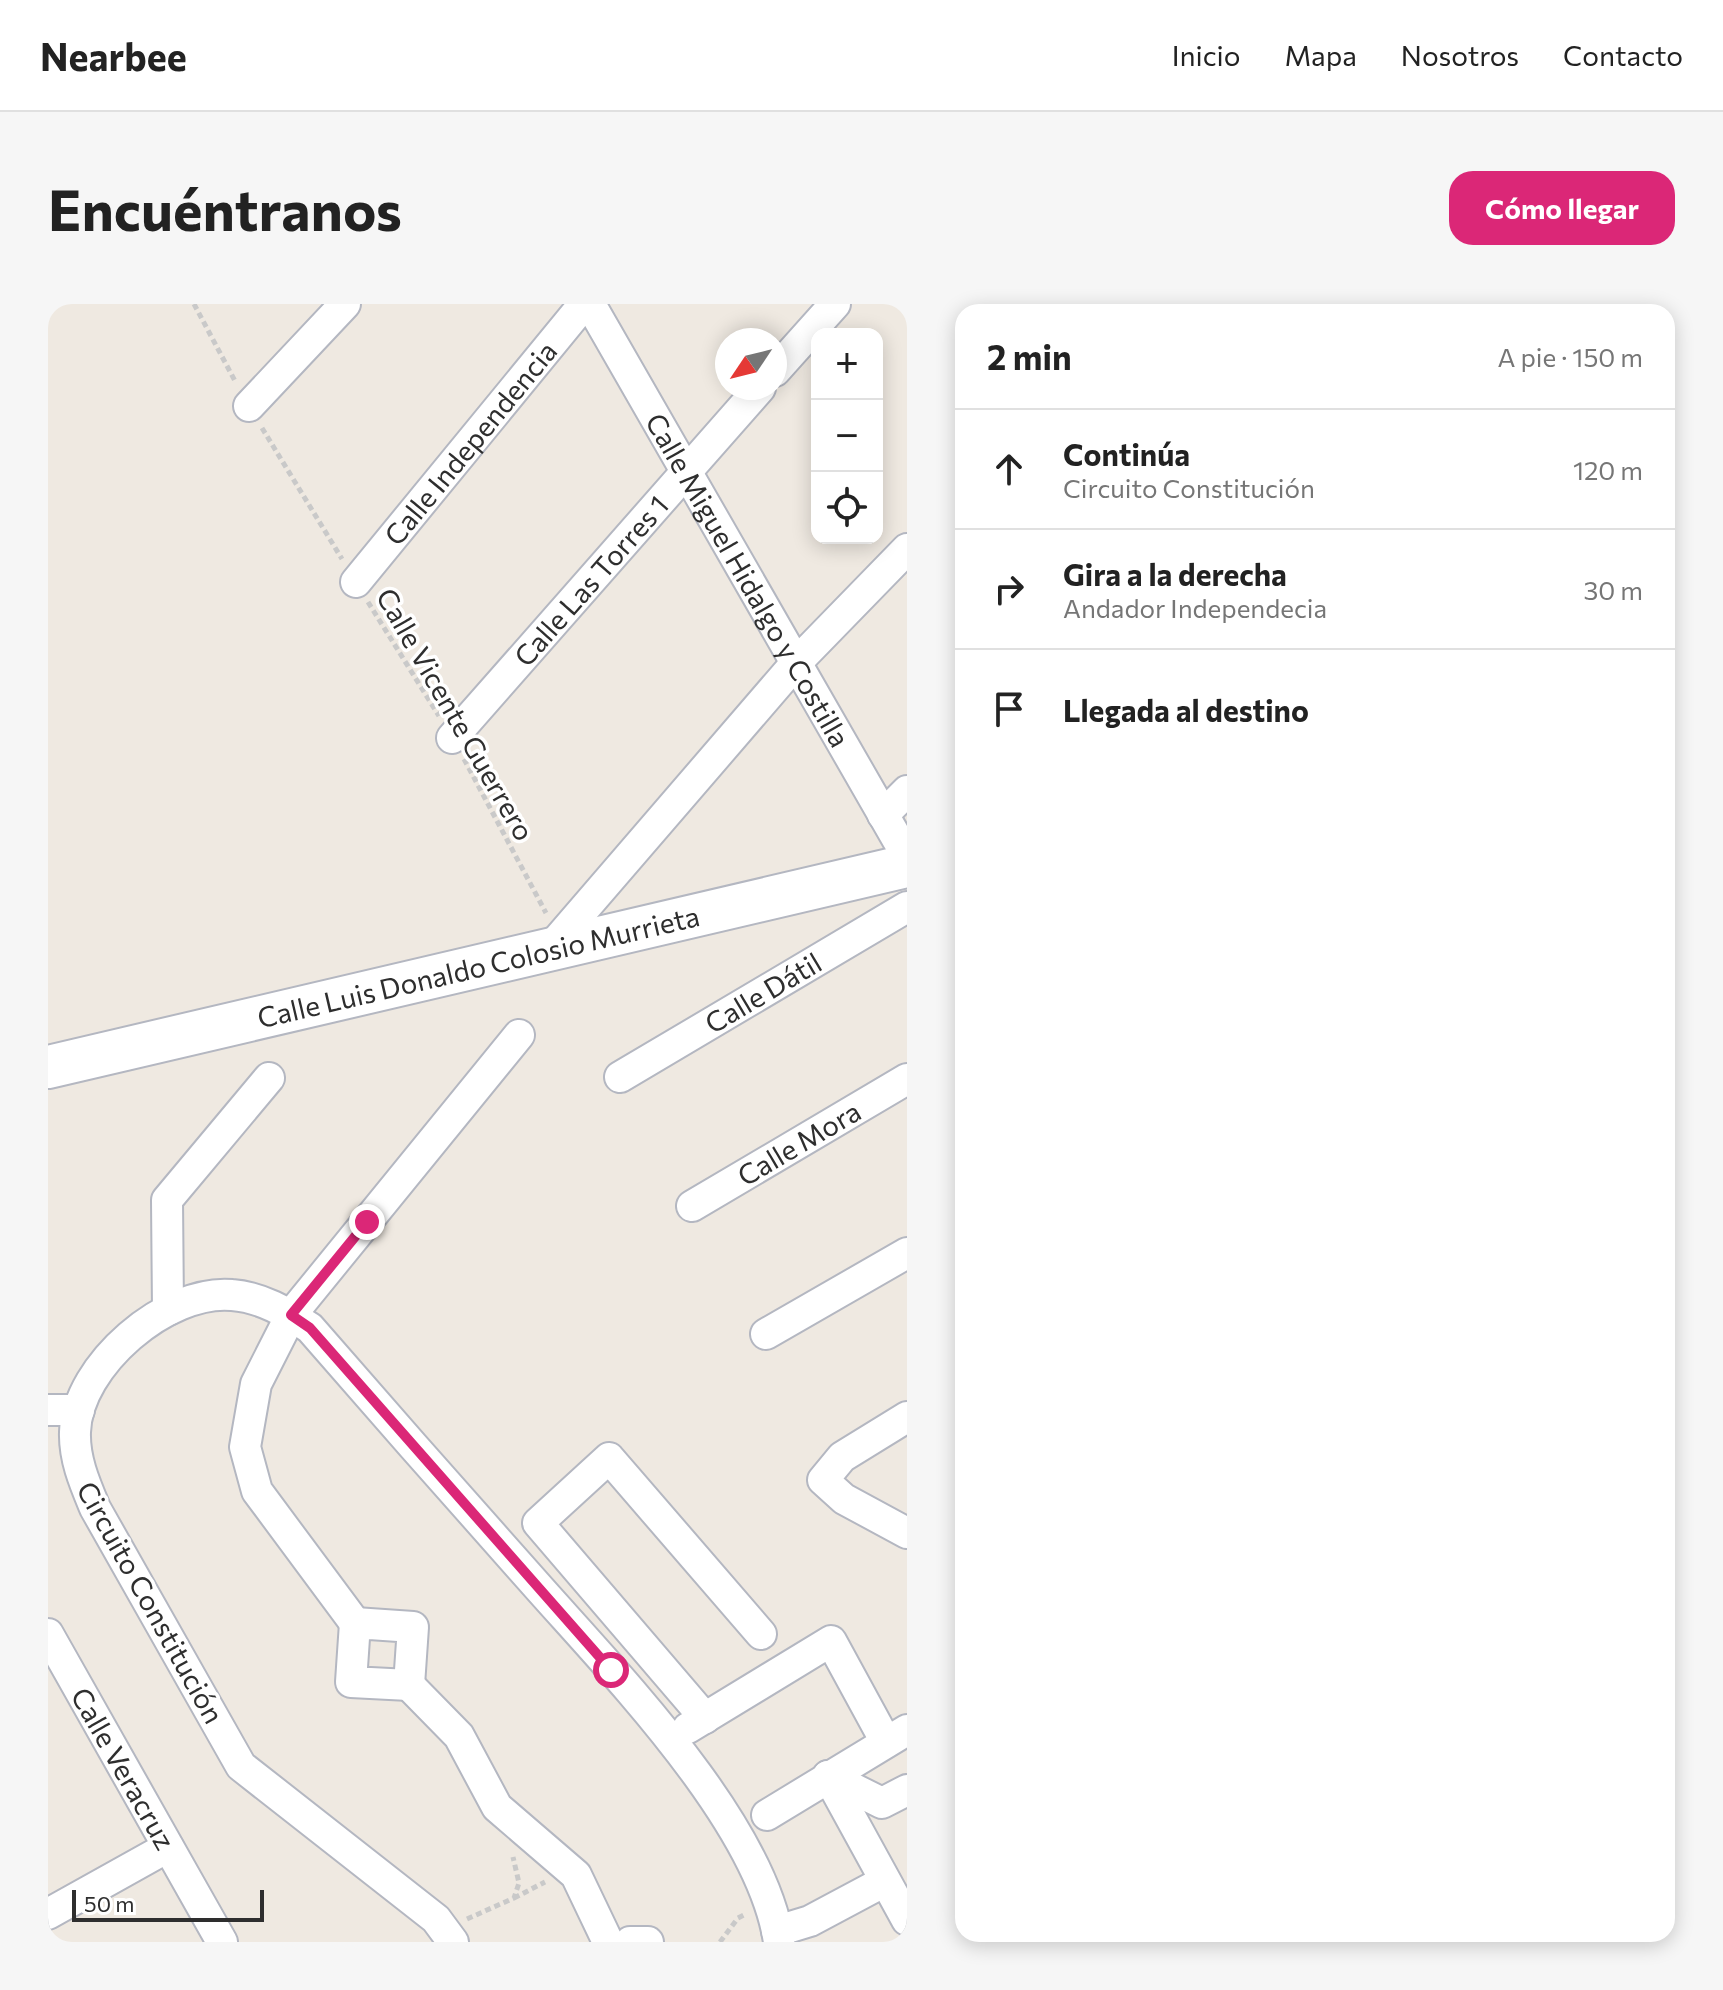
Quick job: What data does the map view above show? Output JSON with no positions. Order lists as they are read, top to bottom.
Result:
{
  "streets": {
    "street": [
      "Calle Independencia",
      "Calle Miguel Hidalgo y Costilla",
      "Calle Las Torres 1",
      "Calle Luis Donaldo Colosio Murrieta",
      "Calle Dátil",
      "Calle Mora",
      "Circuito Constitución",
      "Calle Veracruz"
    ],
    "path": ["Calle Vicente Guerrero"]
  },
  "crossings": [
    ["Calle Independencia", "Calle Miguel Hidalgo y Costilla"],
    ["Calle Independencia", "Calle Vicente Guerrero"],
    ["Calle Miguel Hidalgo y Costilla", "Calle Las Torres 1"],
    ["Calle Las Torres 1", "Calle Vicente Guerrero"],
    ["Calle Vicente Guerrero", "Calle Luis Donaldo Colosio Murrieta"]
  ],
  "scale_bar": "50 m",
  "north": "bottom left",
  "page": {
    "header": "Nearbee",
    "nav": [
      "Inicio",
      "Mapa",
      "Nosotros",
      "Contacto"
    ],
    "buttons": "Cómo llegar",
    "title": "Encuéntranos",
    "heading": ["2 min", "A pie · 150 m"],
    "map_buttons": ["+", "−"],
    "list": [
      ["Continúa", "Circuito Constitución", "120 m"],
      ["Gira a la derecha", "Andador Independecia", "30 m"],
      "Llegada al destino"
    ],
    "scale": "50 m"
  }
}
